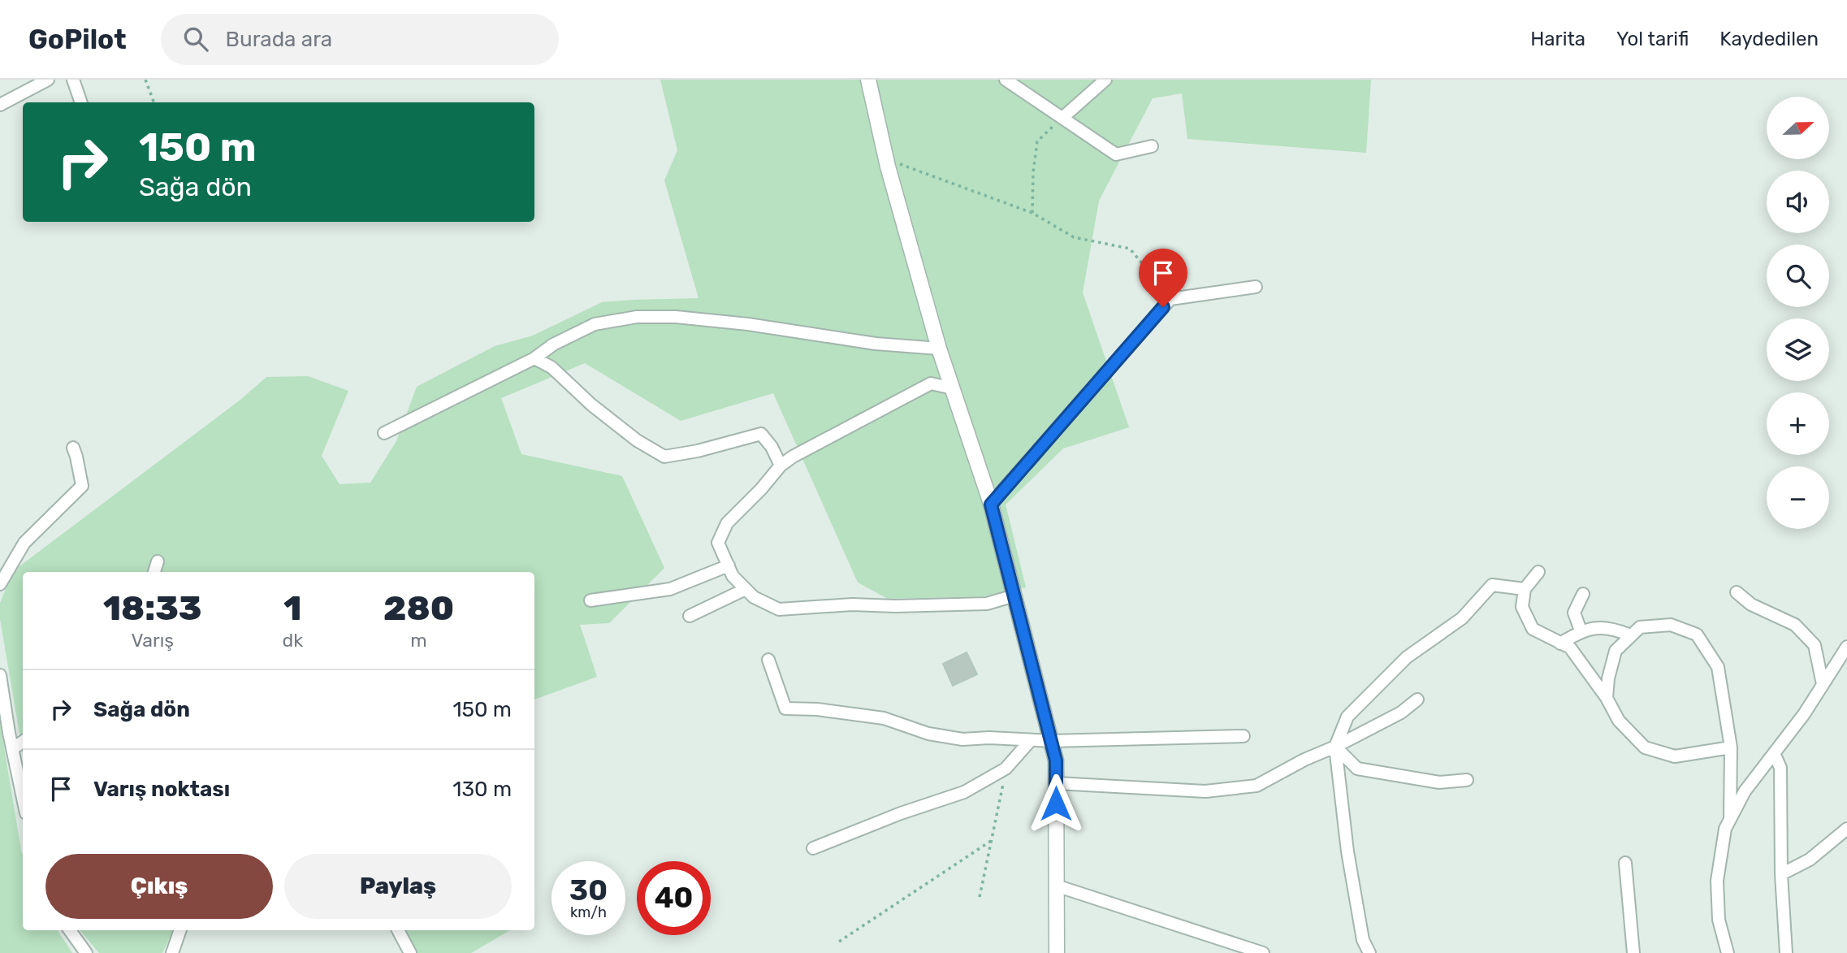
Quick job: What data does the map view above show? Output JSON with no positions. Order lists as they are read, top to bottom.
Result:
{
  "north": "right",
  "page": {
    "header": "GoPilot",
    "search": "Burada ara",
    "nav": ["Harita", "Yol tarifi", "Kaydedilen"],
    "map_buttons": ["+", "−"],
    "turn": ["150 m", "Sağa dön"],
    "eta": [
      "18:33",
      "Varış",
      "1",
      "dk",
      "280",
      "m"
    ],
    "list": [
      {
        "name": "Sağa dön",
        "value": "150 m"
      },
      {
        "name": "Varış noktası",
        "value": "130 m"
      }
    ],
    "buttons": ["Çıkış", "Paylaş"],
    "speed": "30 km/h",
    "limit": "40"
  }
}
